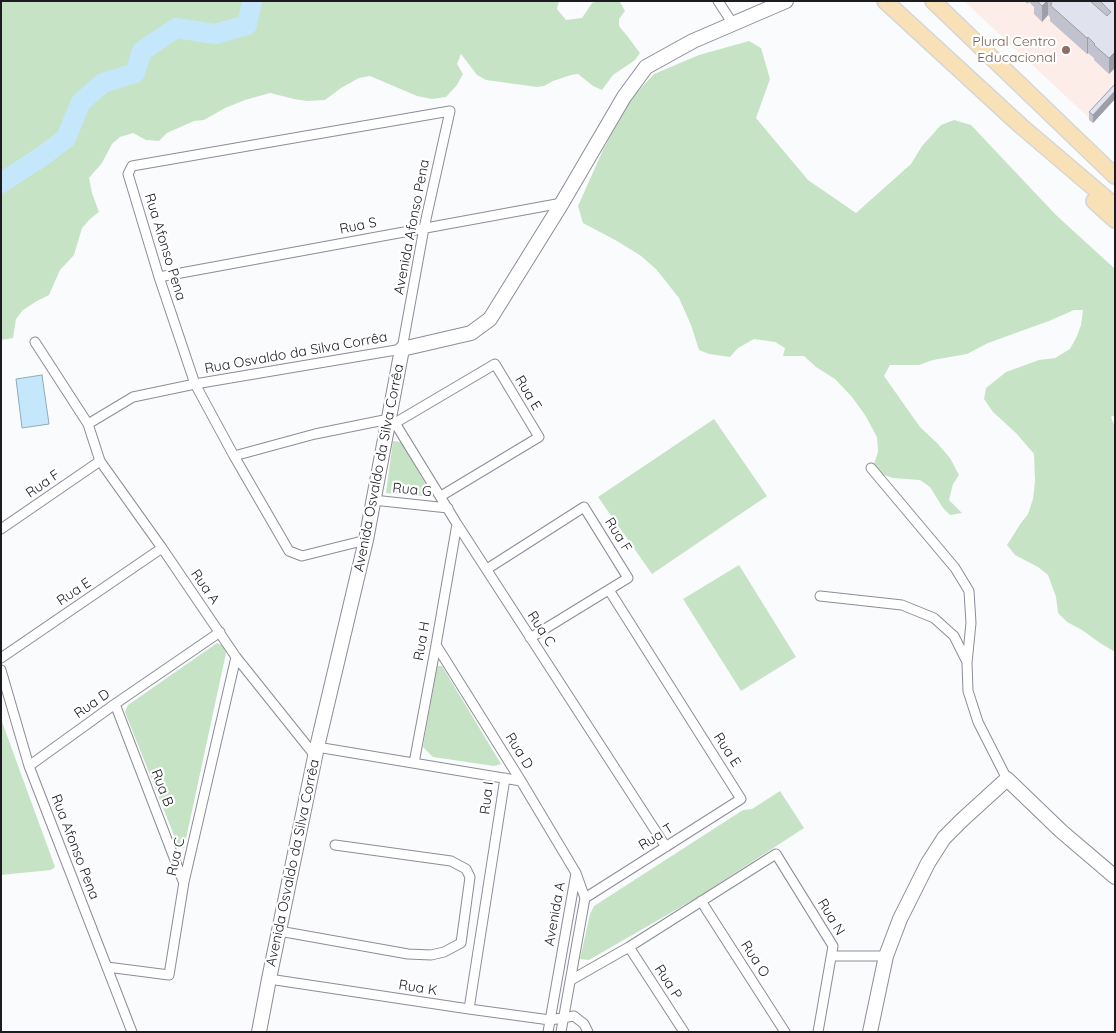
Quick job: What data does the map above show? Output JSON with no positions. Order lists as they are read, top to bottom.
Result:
{
  "streets": {
    "street": [
      "Rua S",
      "Avenida Afonso Pena",
      "Rua Afonso Pena",
      "Rua Osvaldo da Silva Corrêa",
      "Rua E",
      "Avenida Osvaldo da Silva Corrêa",
      "Rua F",
      "Rua G",
      "Rua A",
      "Rua C",
      "Rua H",
      "Rua D",
      "Rua B",
      "Rua I",
      "Rua T",
      "Avenida A",
      "Rua N",
      "Rua O",
      "Rua P",
      "Rua K"
    ]
  },
  "crossings": [
    ["Rua S", "Avenida Afonso Pena"],
    ["Rua S", "Rua Afonso Pena"],
    ["Rua S", "Avenida Osvaldo da Silva Corrêa"],
    ["Avenida Afonso Pena", "Rua Afonso Pena"],
    ["Avenida Afonso Pena", "Rua Osvaldo da Silva Corrêa"],
    ["Avenida Afonso Pena", "Avenida Osvaldo da Silva Corrêa"],
    ["Rua Afonso Pena", "Rua Osvaldo da Silva Corrêa"],
    ["Rua Afonso Pena", "Avenida Osvaldo da Silva Corrêa"],
    ["Rua Afonso Pena", "Rua C"],
    ["Rua Afonso Pena", "Rua D"],
    ["Rua Osvaldo da Silva Corrêa", "Avenida Osvaldo da Silva Corrêa"],
    ["Rua E", "Avenida Osvaldo da Silva Corrêa"],
    ["Rua E", "Rua F"],
    ["Rua E", "Rua A"],
    ["Rua E", "Rua C"],
    ["Rua E", "Rua T"],
    ["Avenida Osvaldo da Silva Corrêa", "Rua G"],
    ["Avenida Osvaldo da Silva Corrêa", "Rua A"],
    ["Avenida Osvaldo da Silva Corrêa", "Rua C"],
    ["Avenida Osvaldo da Silva Corrêa", "Rua I"],
    ["Avenida Osvaldo da Silva Corrêa", "Rua K"],
    ["Rua F", "Rua A"],
    ["Rua F", "Rua C"],
    ["Rua G", "Rua C"],
    ["Rua A", "Rua C"],
    ["Rua A", "Rua D"],
    ["Rua A", "Rua I"],
    ["Rua C", "Rua H"],
    ["Rua C", "Rua B"],
    ["Rua C", "Rua T"],
    ["Rua H", "Rua D"],
    ["Rua H", "Rua I"],
    ["Rua D", "Rua B"],
    ["Rua D", "Avenida A"],
    ["Rua I", "Rua K"],
    ["Rua T", "Avenida A"],
    ["Avenida A", "Rua K"],
    ["Rua N", "Rua O"]
  ],
  "places": ["Plural Centro Educacional"]
}
